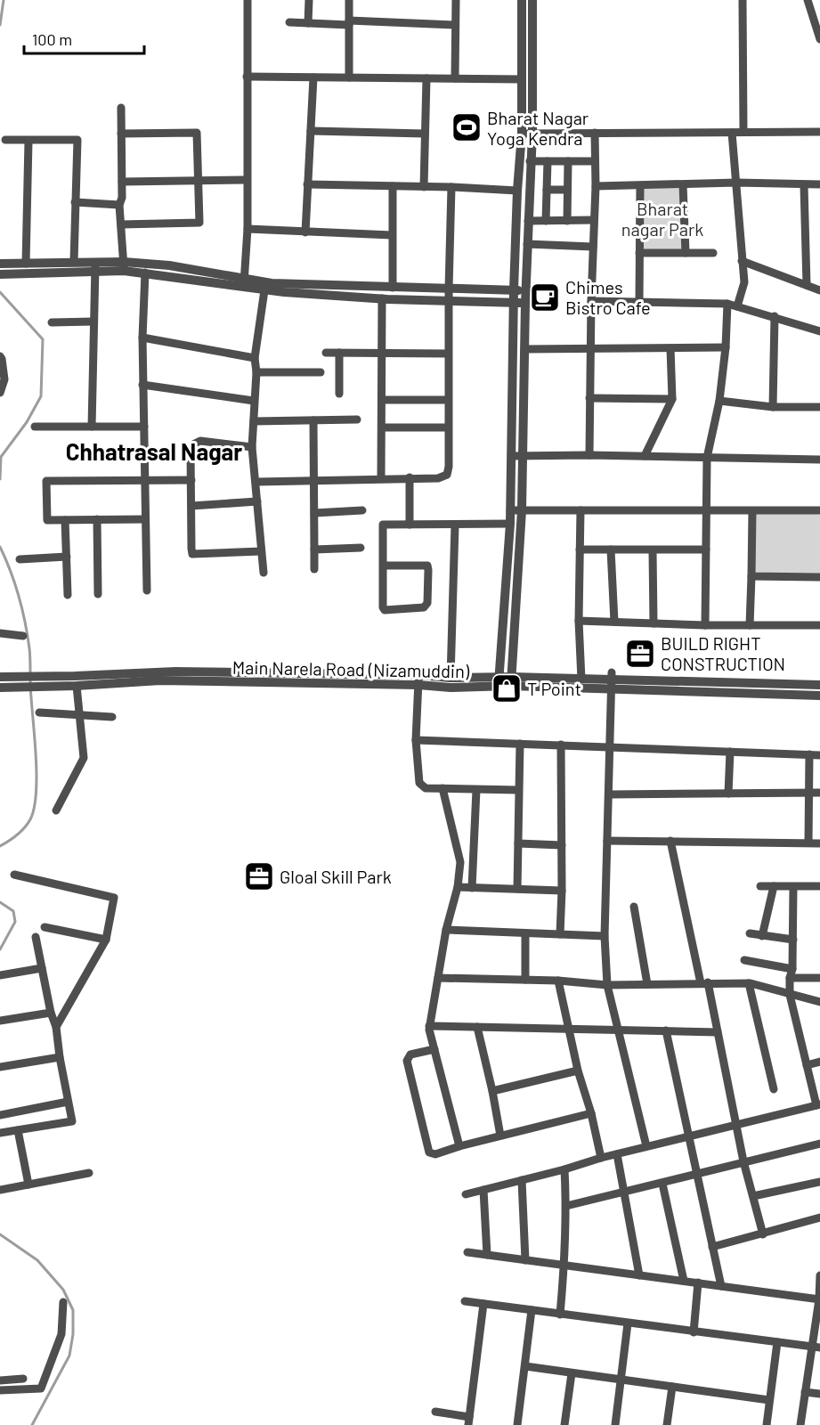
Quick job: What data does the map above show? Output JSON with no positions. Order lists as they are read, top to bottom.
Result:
{
  "streets": {
    "street": ["Main Narela Road (Nizamuddin)"]
  },
  "districts": ["Chhatrasal Nagar"],
  "parks": ["Bharat nagar Park"],
  "places": {
    "sports": ["Bharat Nagar Yoga Kendra"],
    "cafe": ["Chimes Bistro Cafe"],
    "office": ["BUILD RIGHT CONSTRUCTION", "Gloal Skill Park"],
    "shop": ["T Point"]
  },
  "scale_bar": "100 m"
}
